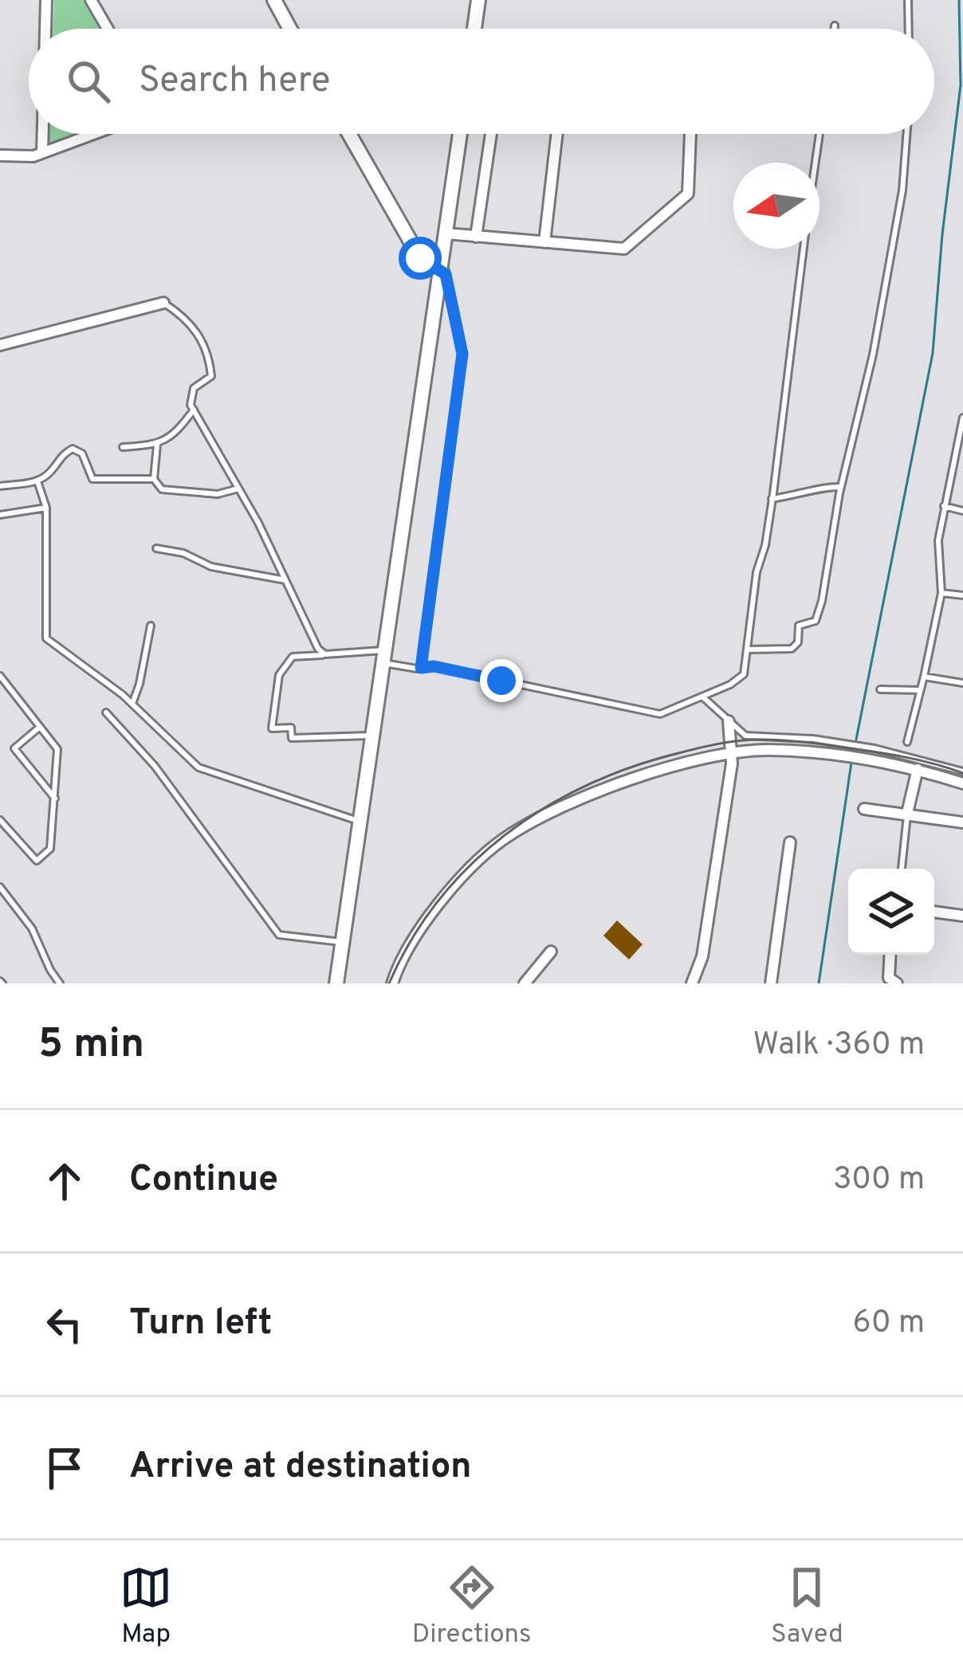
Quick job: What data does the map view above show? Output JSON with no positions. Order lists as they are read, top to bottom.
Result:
{
  "north": "left",
  "page": {
    "search": "Search here",
    "heading": ["5 min", "Walk · 360 m"],
    "list": [
      ["Continue", "300 m"],
      ["Turn left", "60 m"],
      "Arrive at destination"
    ],
    "nav": ["Map", "Directions", "Saved"]
  }
}
